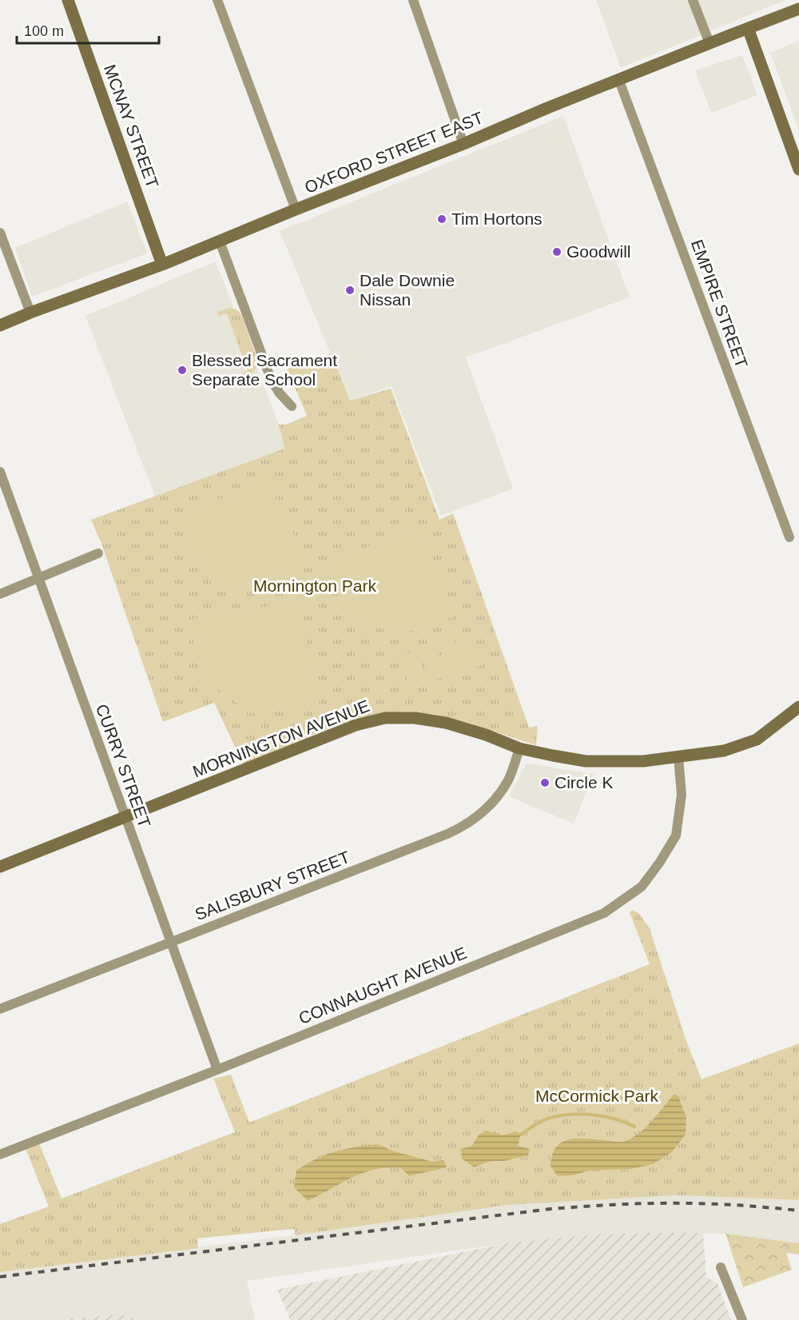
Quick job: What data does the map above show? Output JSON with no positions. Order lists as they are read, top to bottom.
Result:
{
  "streets": {
    "street": [
      "MCNAY STREET",
      "OXFORD STREET EAST",
      "EMPIRE STREET",
      "MORNINGTON AVENUE",
      "CURRY STREET",
      "SALISBURY STREET",
      "CONNAUGHT AVENUE"
    ]
  },
  "crossings": [
    ["MCNAY STREET", "OXFORD STREET EAST"],
    ["OXFORD STREET EAST", "EMPIRE STREET"],
    ["MORNINGTON AVENUE", "CURRY STREET"],
    ["MORNINGTON AVENUE", "SALISBURY STREET"],
    ["MORNINGTON AVENUE", "CONNAUGHT AVENUE"],
    ["CURRY STREET", "SALISBURY STREET"],
    ["CURRY STREET", "CONNAUGHT AVENUE"]
  ],
  "parks": ["Mornington Park", "McCormick Park"],
  "places": [
    "Tim Hortons",
    "Goodwill",
    "Dale Downie Nissan",
    "Blessed Sacrament Separate School",
    "Circle K"
  ],
  "scale_bar": "100 m"
}
